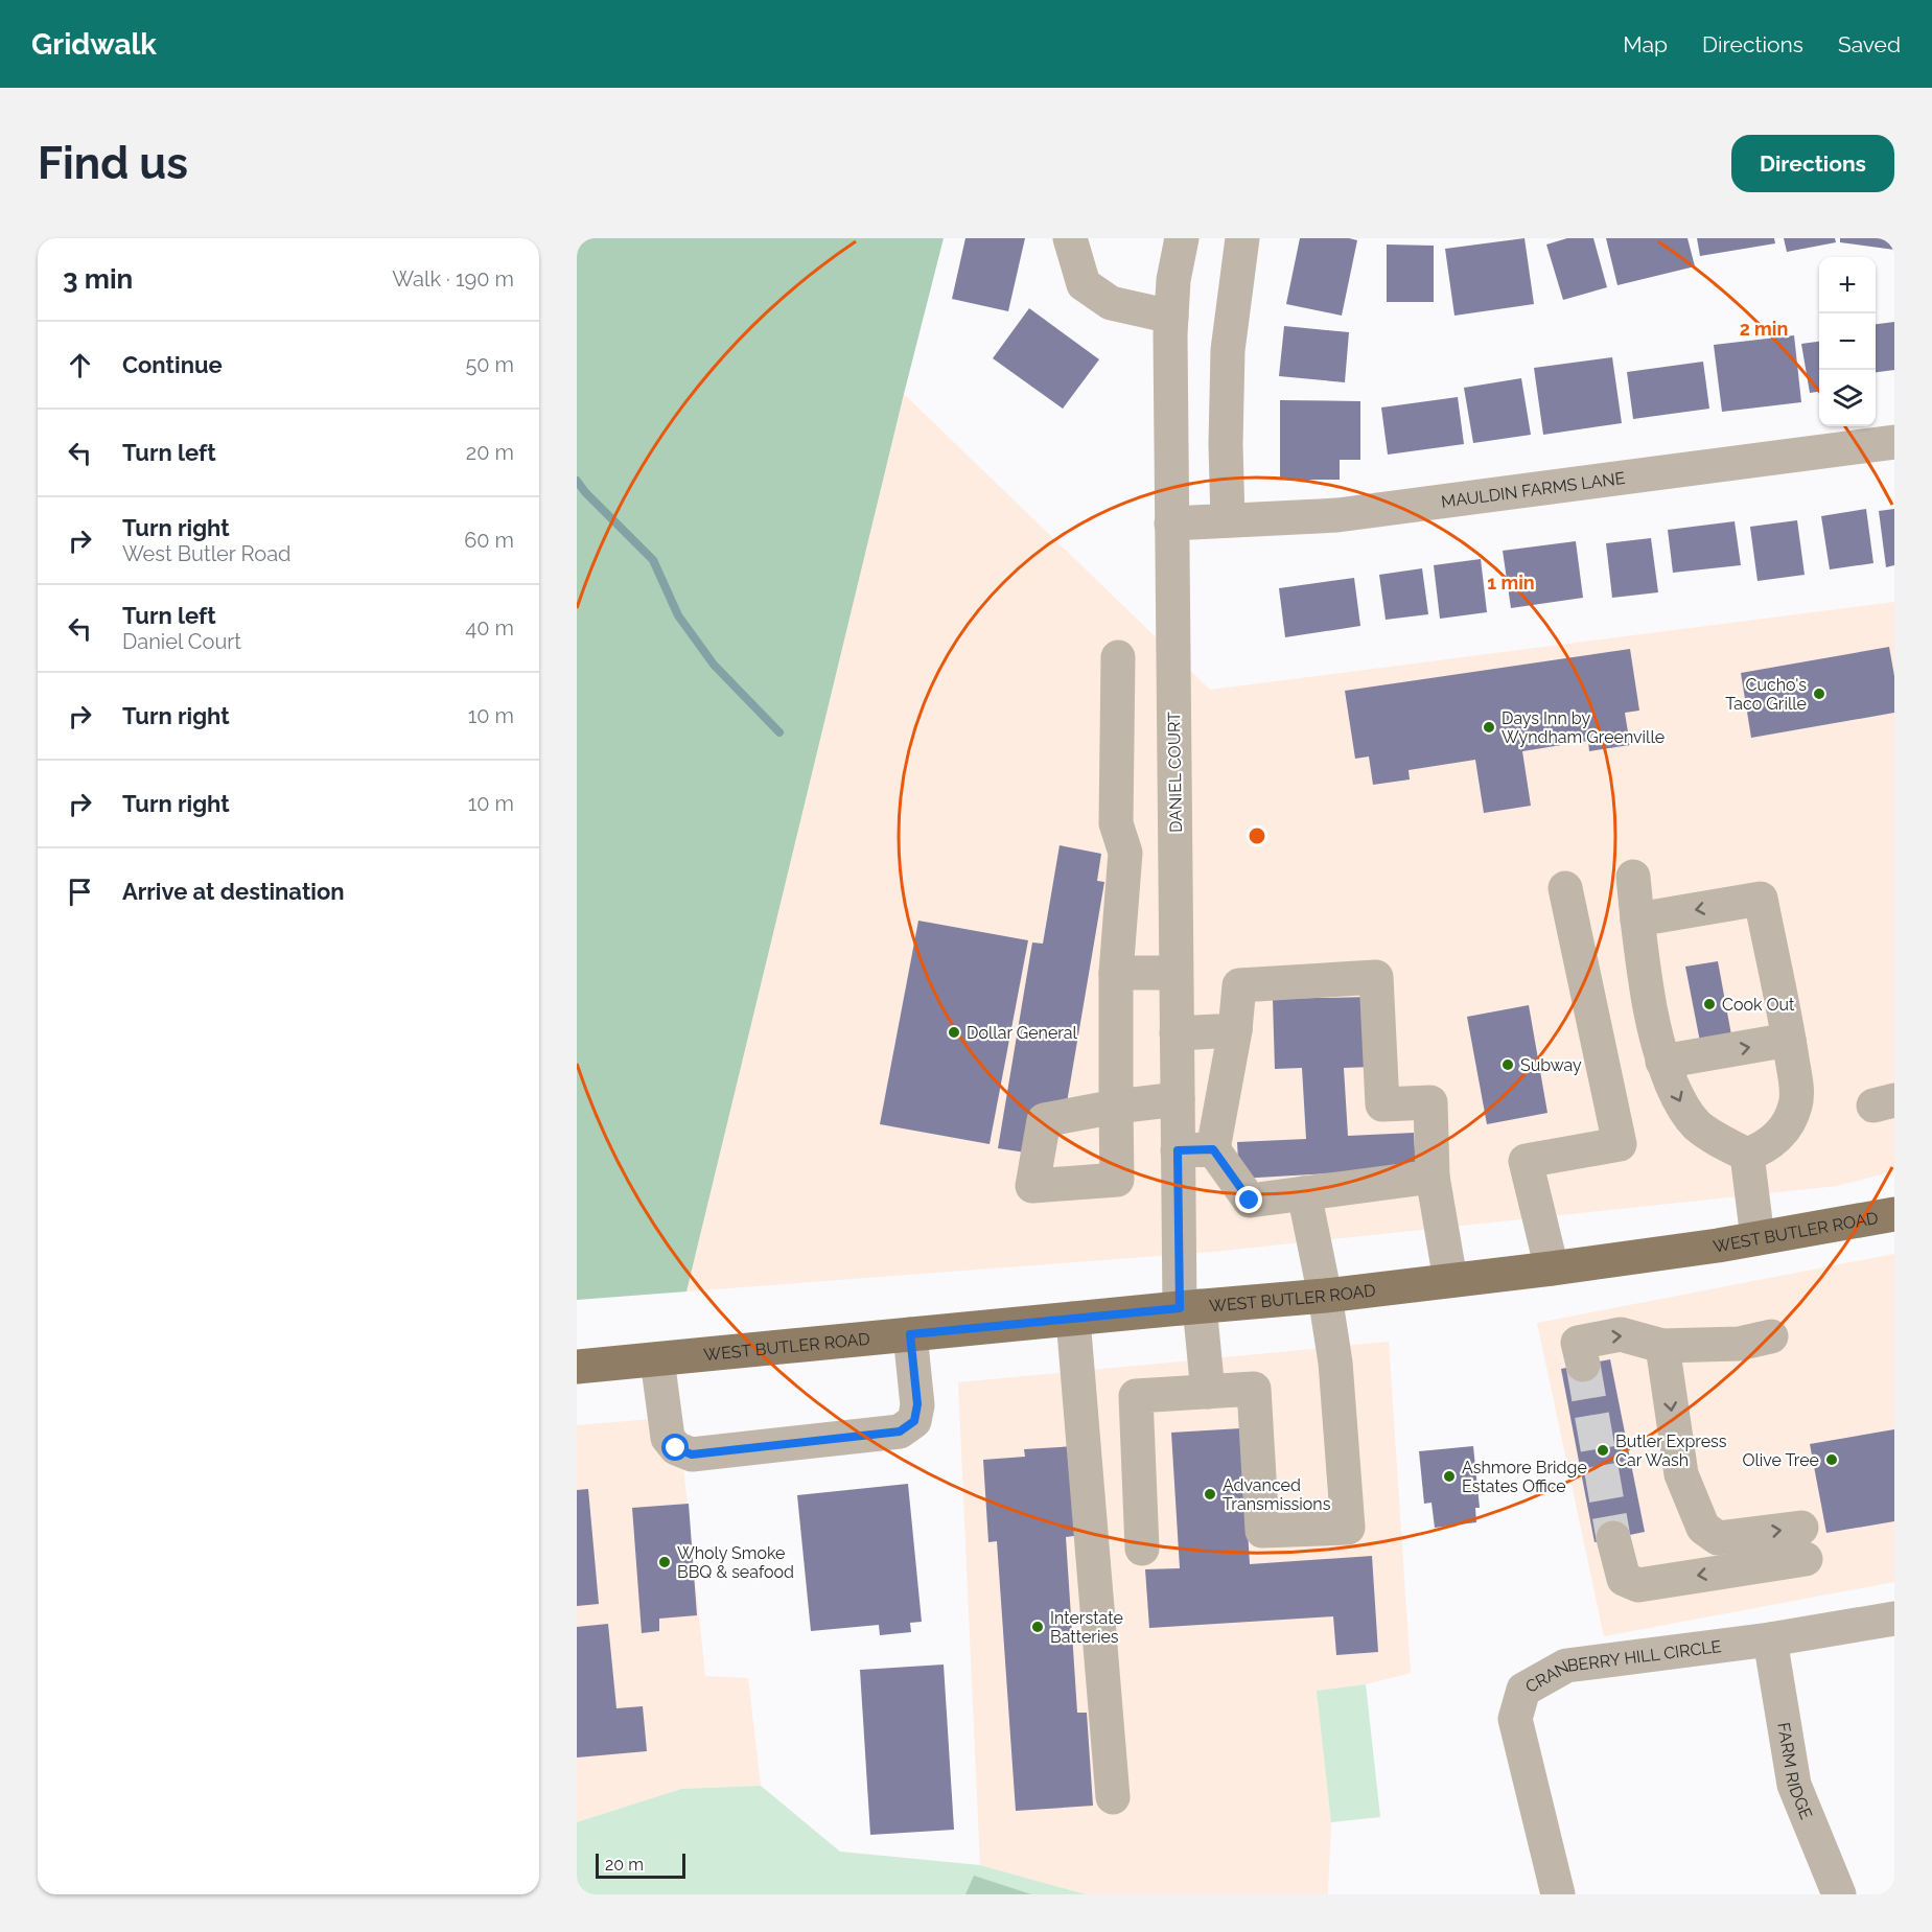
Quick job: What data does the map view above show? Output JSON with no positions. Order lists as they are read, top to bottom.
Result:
{
  "streets": {
    "main road": ["WEST BUTLER ROAD"],
    "street": [
      "MAULDIN FARMS LANE",
      "DANIEL COURT",
      "CRANBERRY HILL CIRCLE",
      "FARM RIDGE"
    ]
  },
  "crossings": [
    ["MAULDIN FARMS LANE", "DANIEL COURT"],
    ["DANIEL COURT", "WEST BUTLER ROAD"],
    ["CRANBERRY HILL CIRCLE", "FARM RIDGE"]
  ],
  "places": [
    "Cucho's Taco Grille",
    "Days Inn by Wyndham Greenville",
    "Cook Out",
    "Dollar General",
    "Subway",
    "Butler Express Car Wash",
    "Olive Tree",
    "Ashmore Bridge Estates Office",
    "Advanced Transmissions",
    "Wholy Smoke BBQ & seafood",
    "Interstate Batteries"
  ],
  "scale_bar": "20 m",
  "page": {
    "header": "Gridwalk",
    "nav": ["Map", "Directions", "Saved"],
    "buttons": "Directions",
    "title": "Find us",
    "heading": ["3 min", "Walk · 190 m"],
    "map_buttons": ["+", "−"],
    "list": [
      ["Continue", "50 m"],
      ["Turn left", "20 m"],
      ["Turn right", "West Butler Road", "60 m"],
      ["Turn left", "Daniel Court", "40 m"],
      ["Turn right", "10 m"],
      ["Turn right", "10 m"],
      "Arrive at destination"
    ],
    "scale": "20 m"
  },
  "rings": ["2 min", "1 min"]
}
